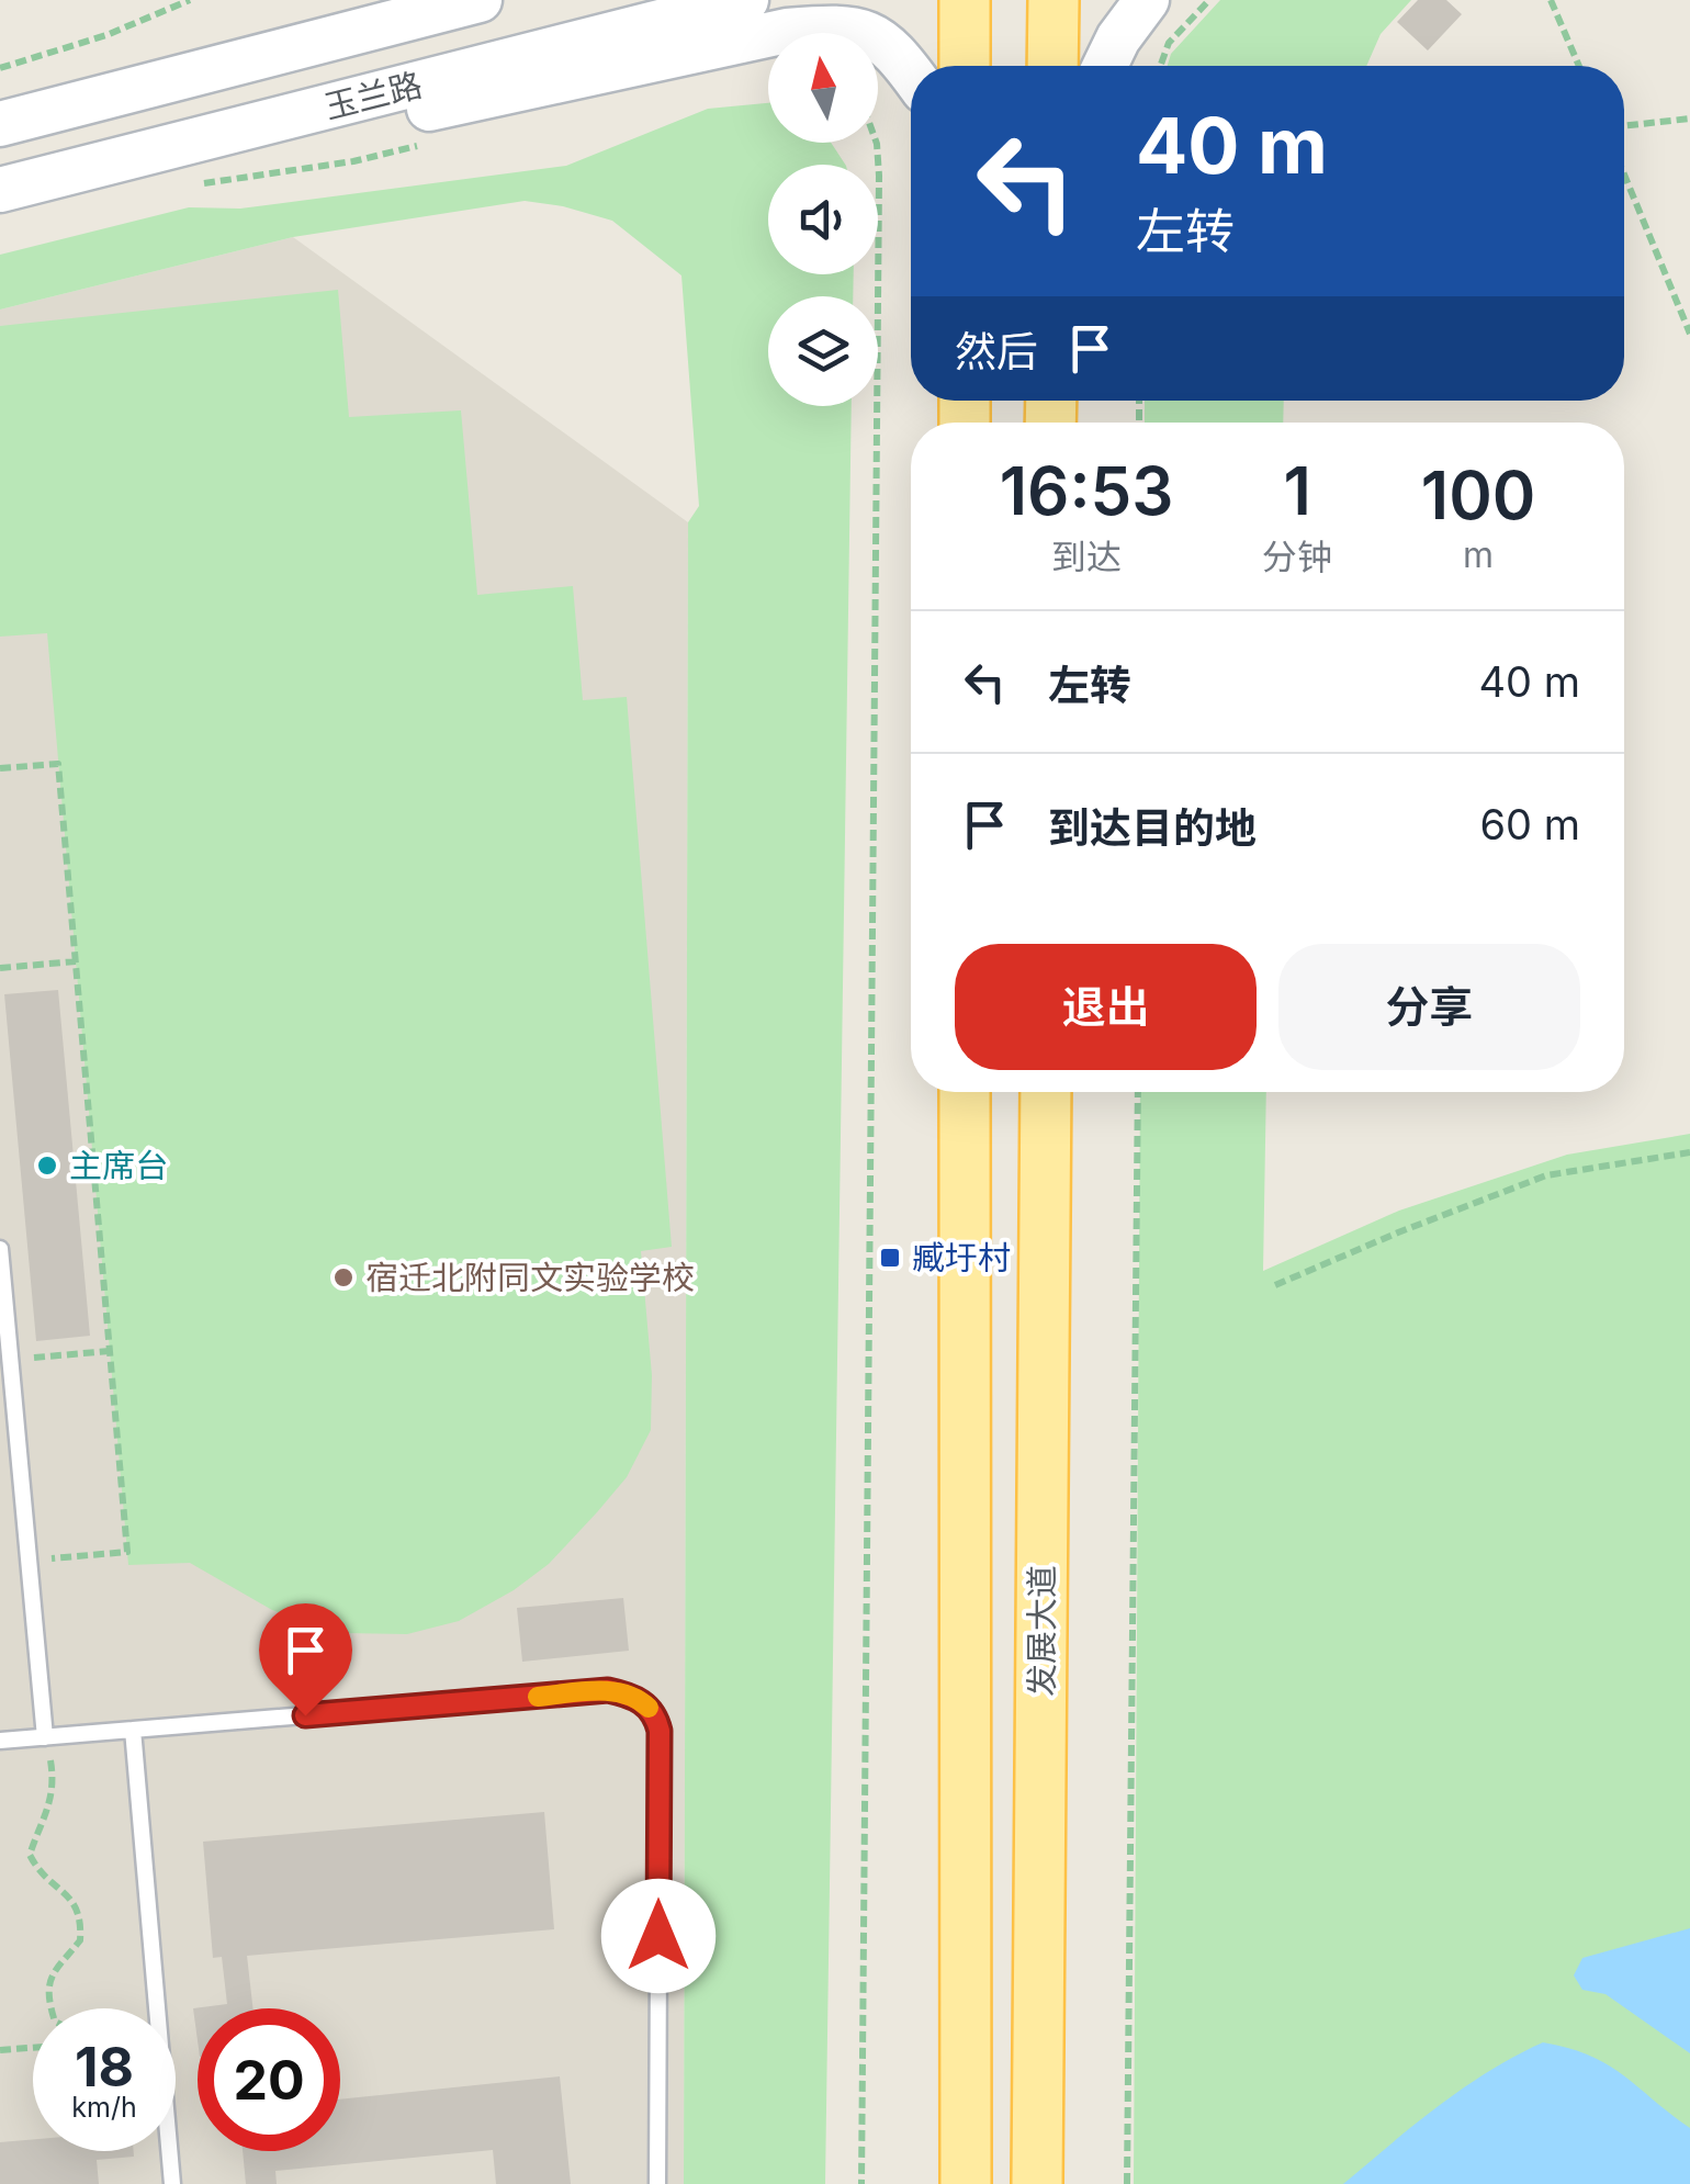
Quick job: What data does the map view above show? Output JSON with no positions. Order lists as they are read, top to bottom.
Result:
{
  "streets": {
    "main road": ["发展大道"],
    "street": ["玉兰路"]
  },
  "places": {
    "other": ["主席台", "宿迁北附同文实验学校"],
    "transit": ["臧圩村"]
  },
  "north": "top",
  "page": {
    "turn": ["40 m", "左转"],
    "then": "然后",
    "eta": [
      "16:53",
      "到达",
      "1",
      "分钟",
      "100",
      "m"
    ],
    "list": [
      {
        "name": "左转",
        "value": "40 m"
      },
      {
        "name": "到达目的地",
        "value": "60 m"
      }
    ],
    "buttons": ["退出", "分享"],
    "speed": "18 km/h",
    "limit": "20"
  }
}
